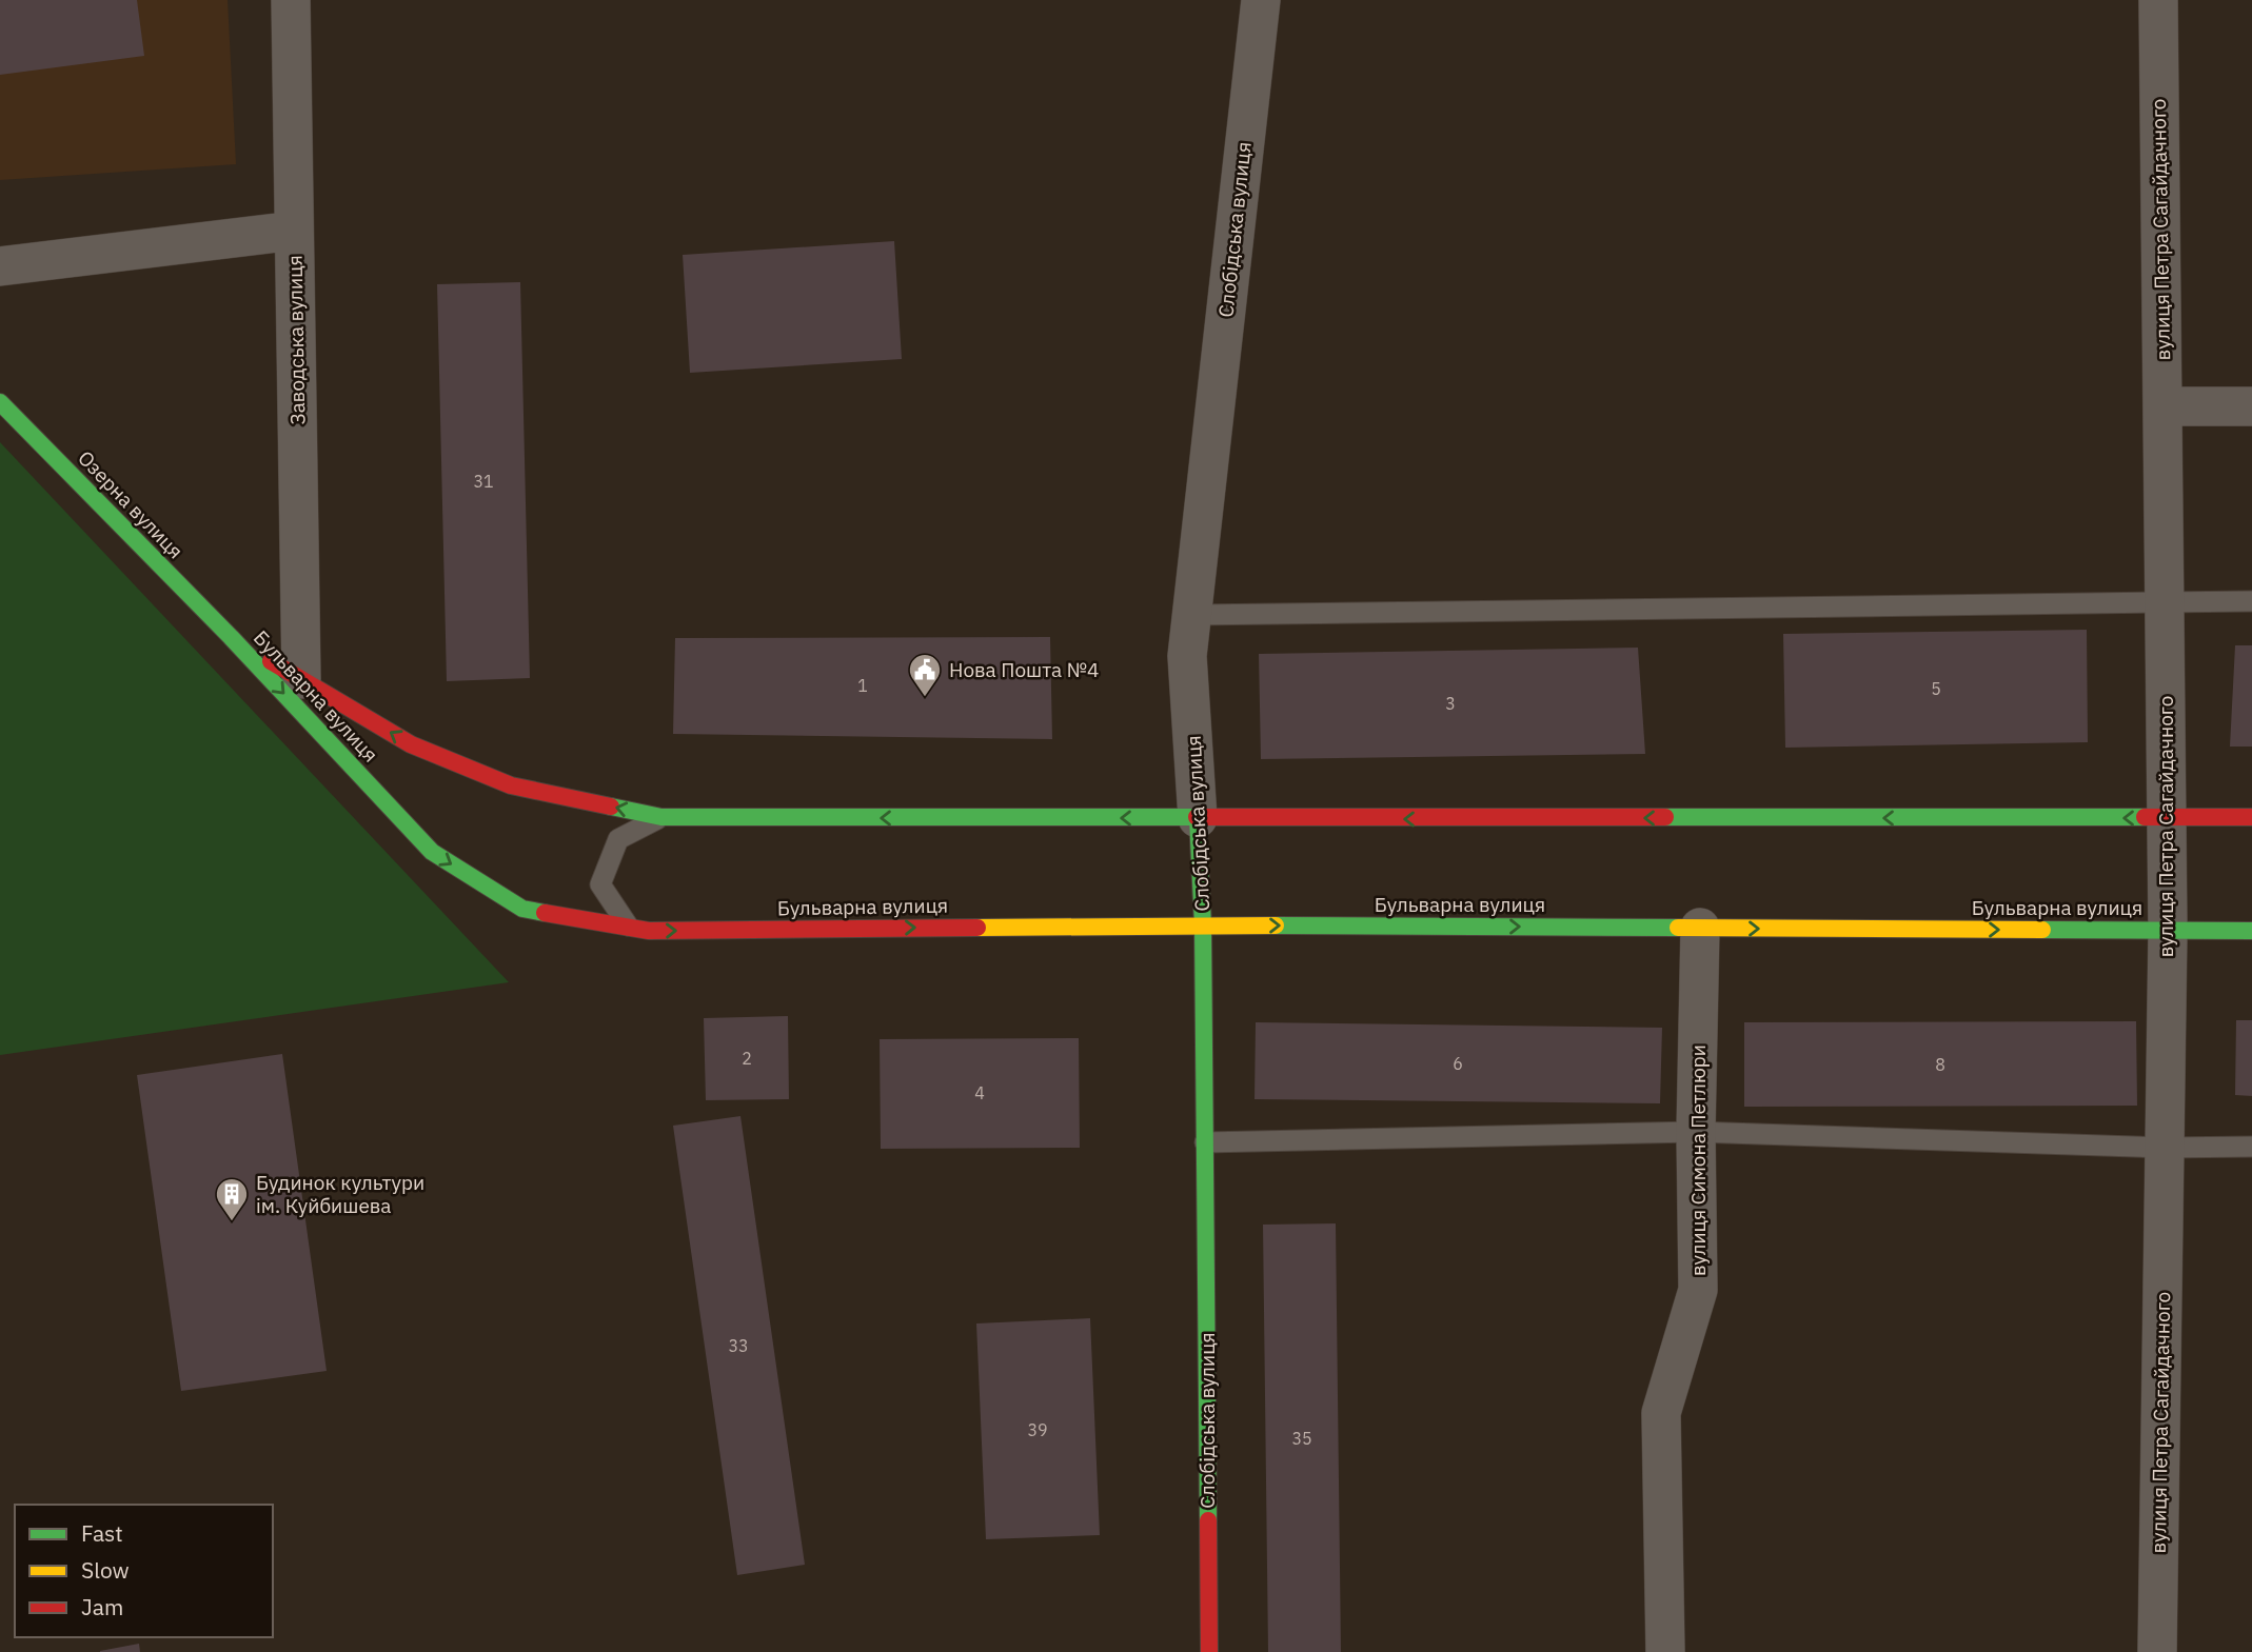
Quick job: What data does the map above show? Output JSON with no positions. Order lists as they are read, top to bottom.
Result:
{
  "streets": {
    "main road": ["Слобідська вулиця", "Озерна вулиця", "Бульварна вулиця"],
    "street": ["вулиця Петра Сагайдачного", "Заводська вулиця", "вулиця Симона Петлюри"]
  },
  "crossings": [
    ["Слобідська вулиця", "Бульварна вулиця"],
    ["вулиця Петра Сагайдачного", "Бульварна вулиця"],
    ["Заводська вулиця", "Бульварна вулиця"],
    ["Озерна вулиця", "Бульварна вулиця"],
    ["Бульварна вулиця", "вулиця Симона Петлюри"]
  ],
  "places": {
    "public building": ["Нова Пошта №4"],
    "building": ["Будинок культури ім. Куйбишева"]
  },
  "house_numbers": [
    "31",
    "1",
    "5",
    "3",
    "2",
    "6",
    "8",
    "4",
    "33",
    "39",
    "35"
  ],
  "legend": ["Fast", "Slow", "Jam"]
}
